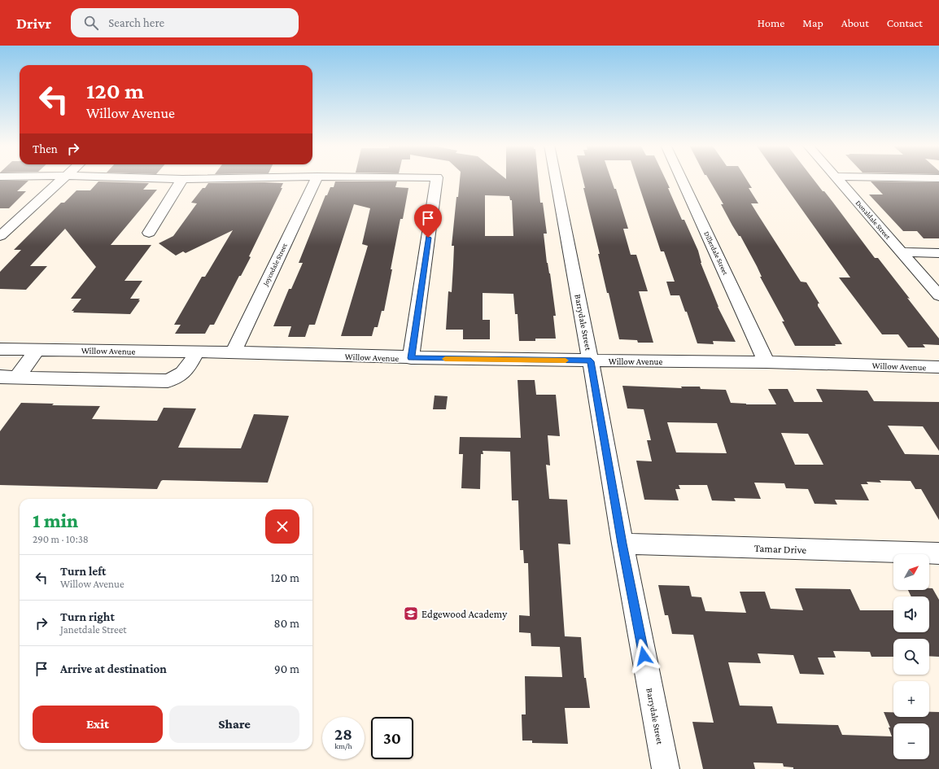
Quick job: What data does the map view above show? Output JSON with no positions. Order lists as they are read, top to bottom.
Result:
{
  "streets": {
    "street": [
      "Donaldale Street",
      "Dillerdale Street",
      "Joycedale Street",
      "Barrydale Street",
      "Willow Avenue",
      "Tamar Drive"
    ]
  },
  "crossings": [
    ["Dillerdale Street", "Willow Avenue"],
    ["Joycedale Street", "Willow Avenue"],
    ["Barrydale Street", "Willow Avenue"],
    ["Barrydale Street", "Tamar Drive"]
  ],
  "places": {
    "school or university": ["Edgewood Academy"]
  },
  "north": "top right",
  "page": {
    "header": "Drivr",
    "search": "Search here",
    "nav": [
      "Home",
      "Map",
      "About",
      "Contact"
    ],
    "turn": ["120 m", "Willow Avenue"],
    "then": "Then",
    "heading": ["1 min", "290 m · 10:38"],
    "map_buttons": ["+", "−"],
    "list": [
      {
        "name": "Turn left",
        "note": "Willow Avenue",
        "value": "120 m"
      },
      {
        "name": "Turn right",
        "note": "Janetdale Street",
        "value": "80 m"
      },
      {
        "name": "Arrive at destination",
        "value": "90 m"
      }
    ],
    "buttons": ["Exit", "Share"],
    "speed": "28 km/h",
    "limit": "30"
  }
}
